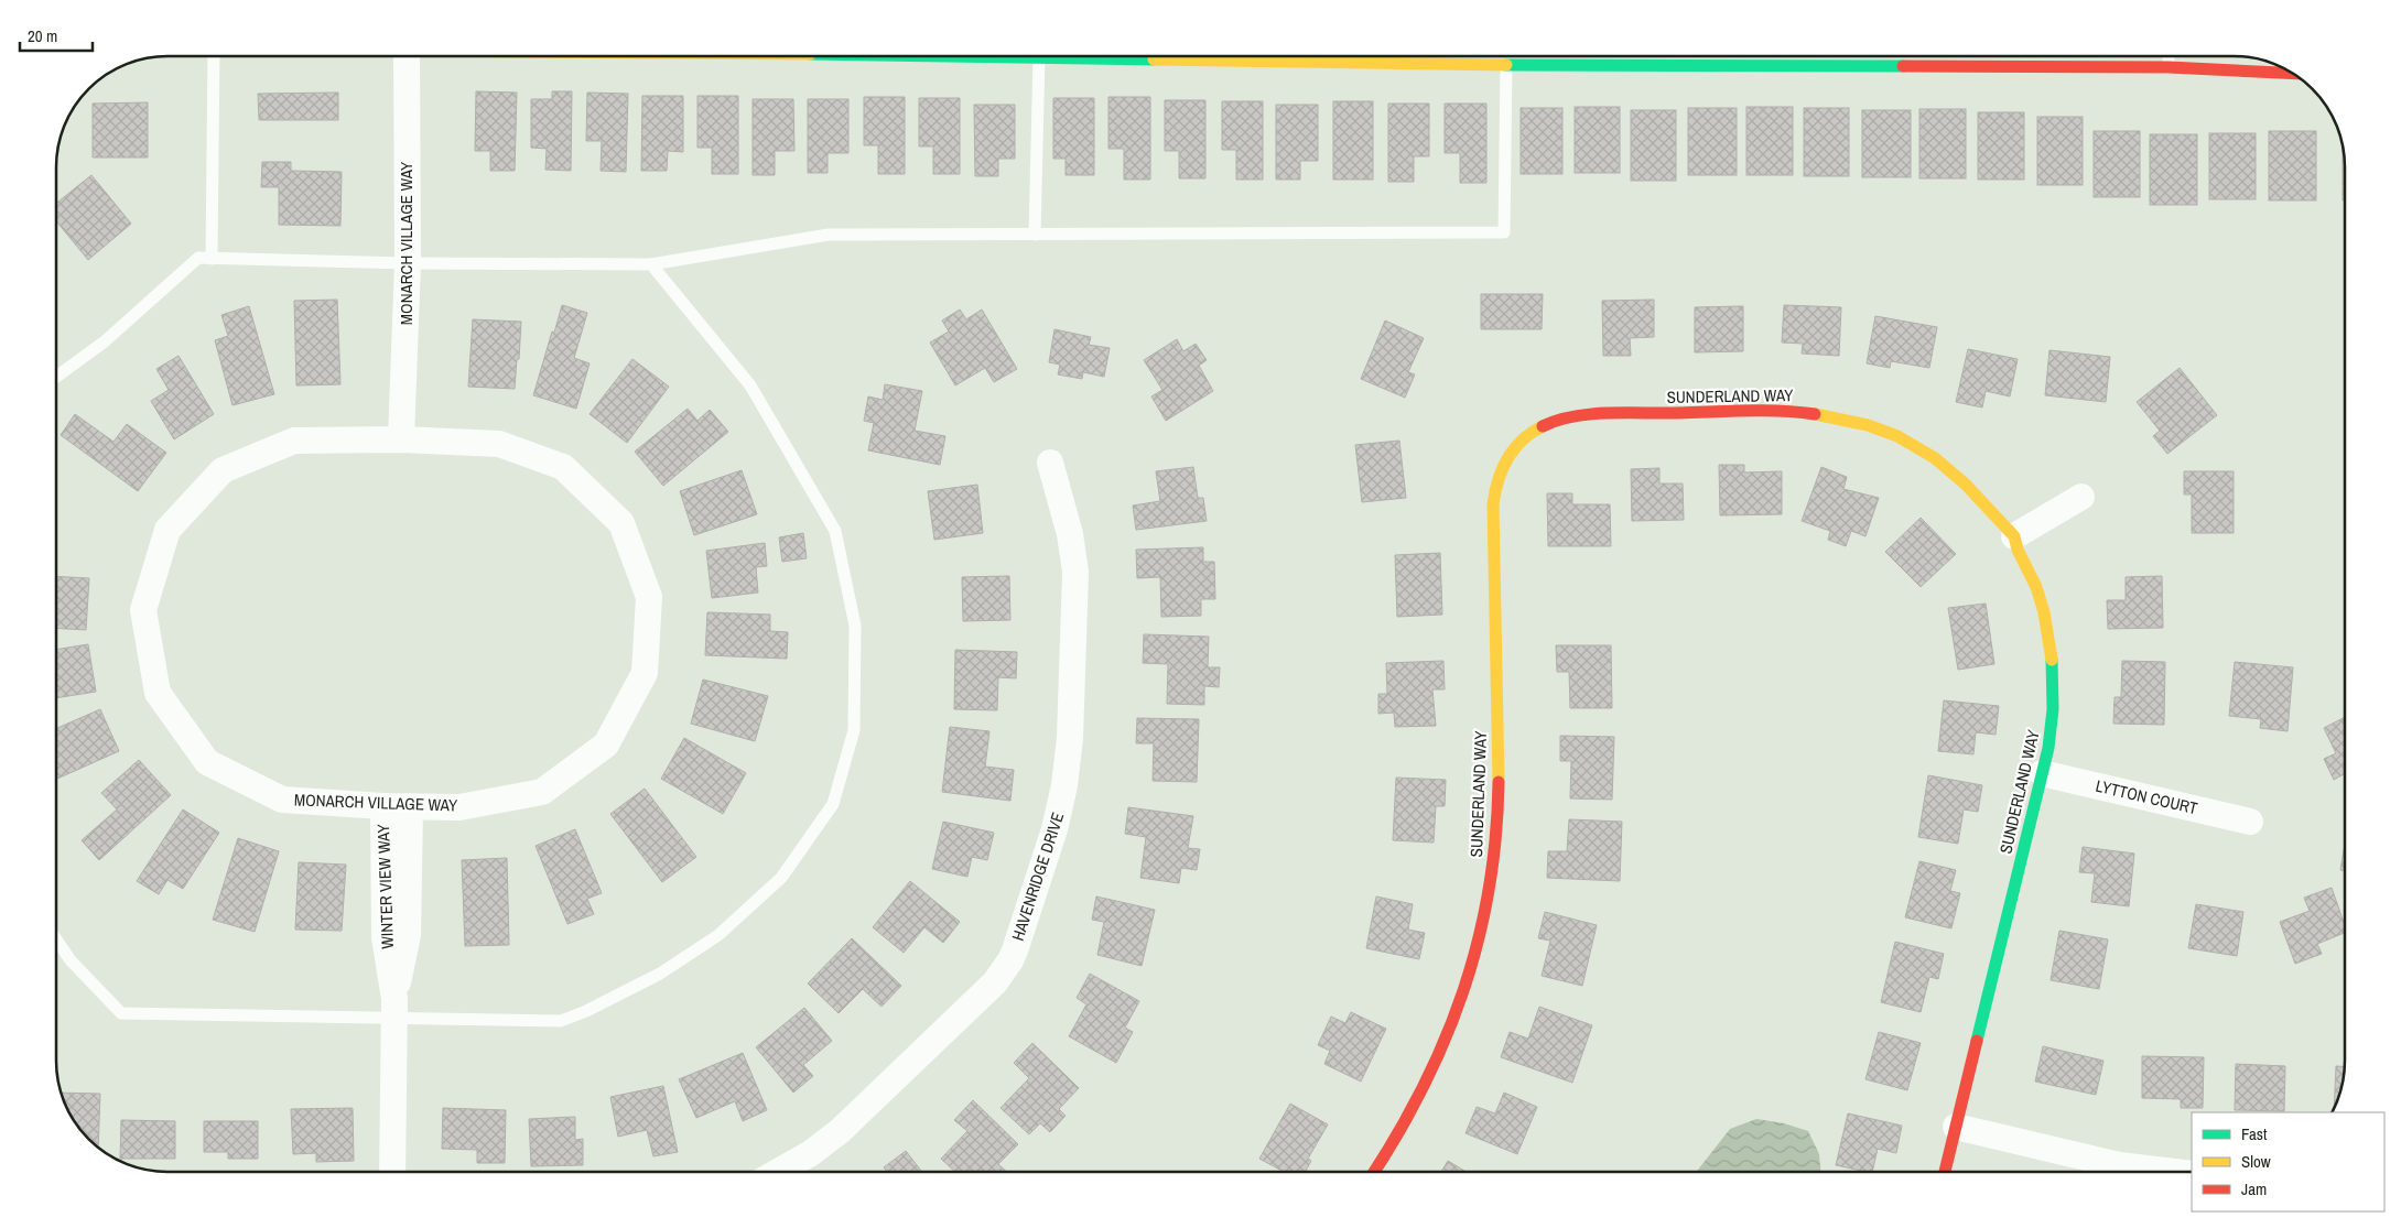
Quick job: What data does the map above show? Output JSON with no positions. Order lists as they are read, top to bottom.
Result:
{
  "streets": {
    "street": [
      "MONARCH VILLAGE WAY",
      "SUNDERLAND WAY",
      "LYTTON COURT",
      "HAVENRIDGE DRIVE",
      "WINTER VIEW WAY"
    ]
  },
  "crossings": [
    ["MONARCH VILLAGE WAY", "WINTER VIEW WAY"],
    ["SUNDERLAND WAY", "LYTTON COURT"]
  ],
  "legend": ["Fast", "Slow", "Jam"],
  "scale_bar": "20 m"
}
